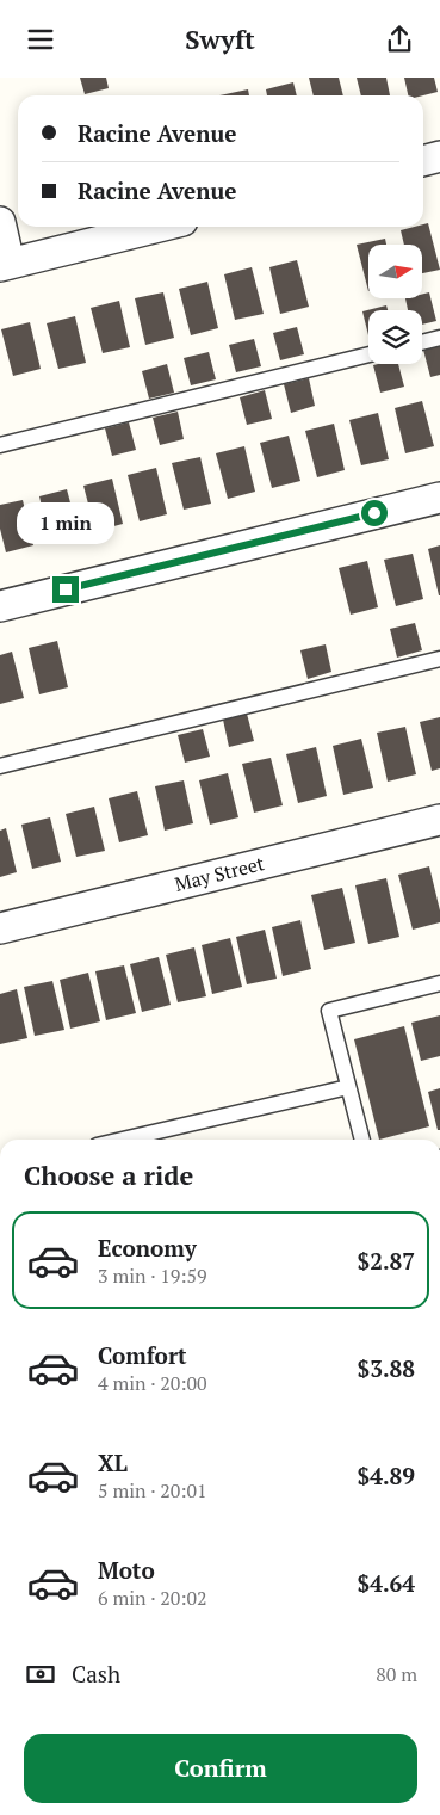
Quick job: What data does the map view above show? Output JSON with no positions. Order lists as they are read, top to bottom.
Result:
{
  "streets": {
    "street": ["May Street"]
  },
  "north": "right",
  "page": {
    "header": "Swyft",
    "banner": ["Racine Avenue", "Racine Avenue"],
    "bubble": "1 min",
    "heading": "Choose a ride",
    "list": [
      {
        "name": "Economy",
        "note": "3 min · 19:59",
        "value": "$2.87"
      },
      {
        "name": "Comfort",
        "note": "4 min · 20:00",
        "value": "$3.88"
      },
      {
        "name": "XL",
        "note": "5 min · 20:01",
        "value": "$4.89"
      },
      {
        "name": "Moto",
        "note": "6 min · 20:02",
        "value": "$4.64"
      }
    ],
    "pay": ["Cash", "80 m"],
    "buttons": "Confirm"
  }
}
